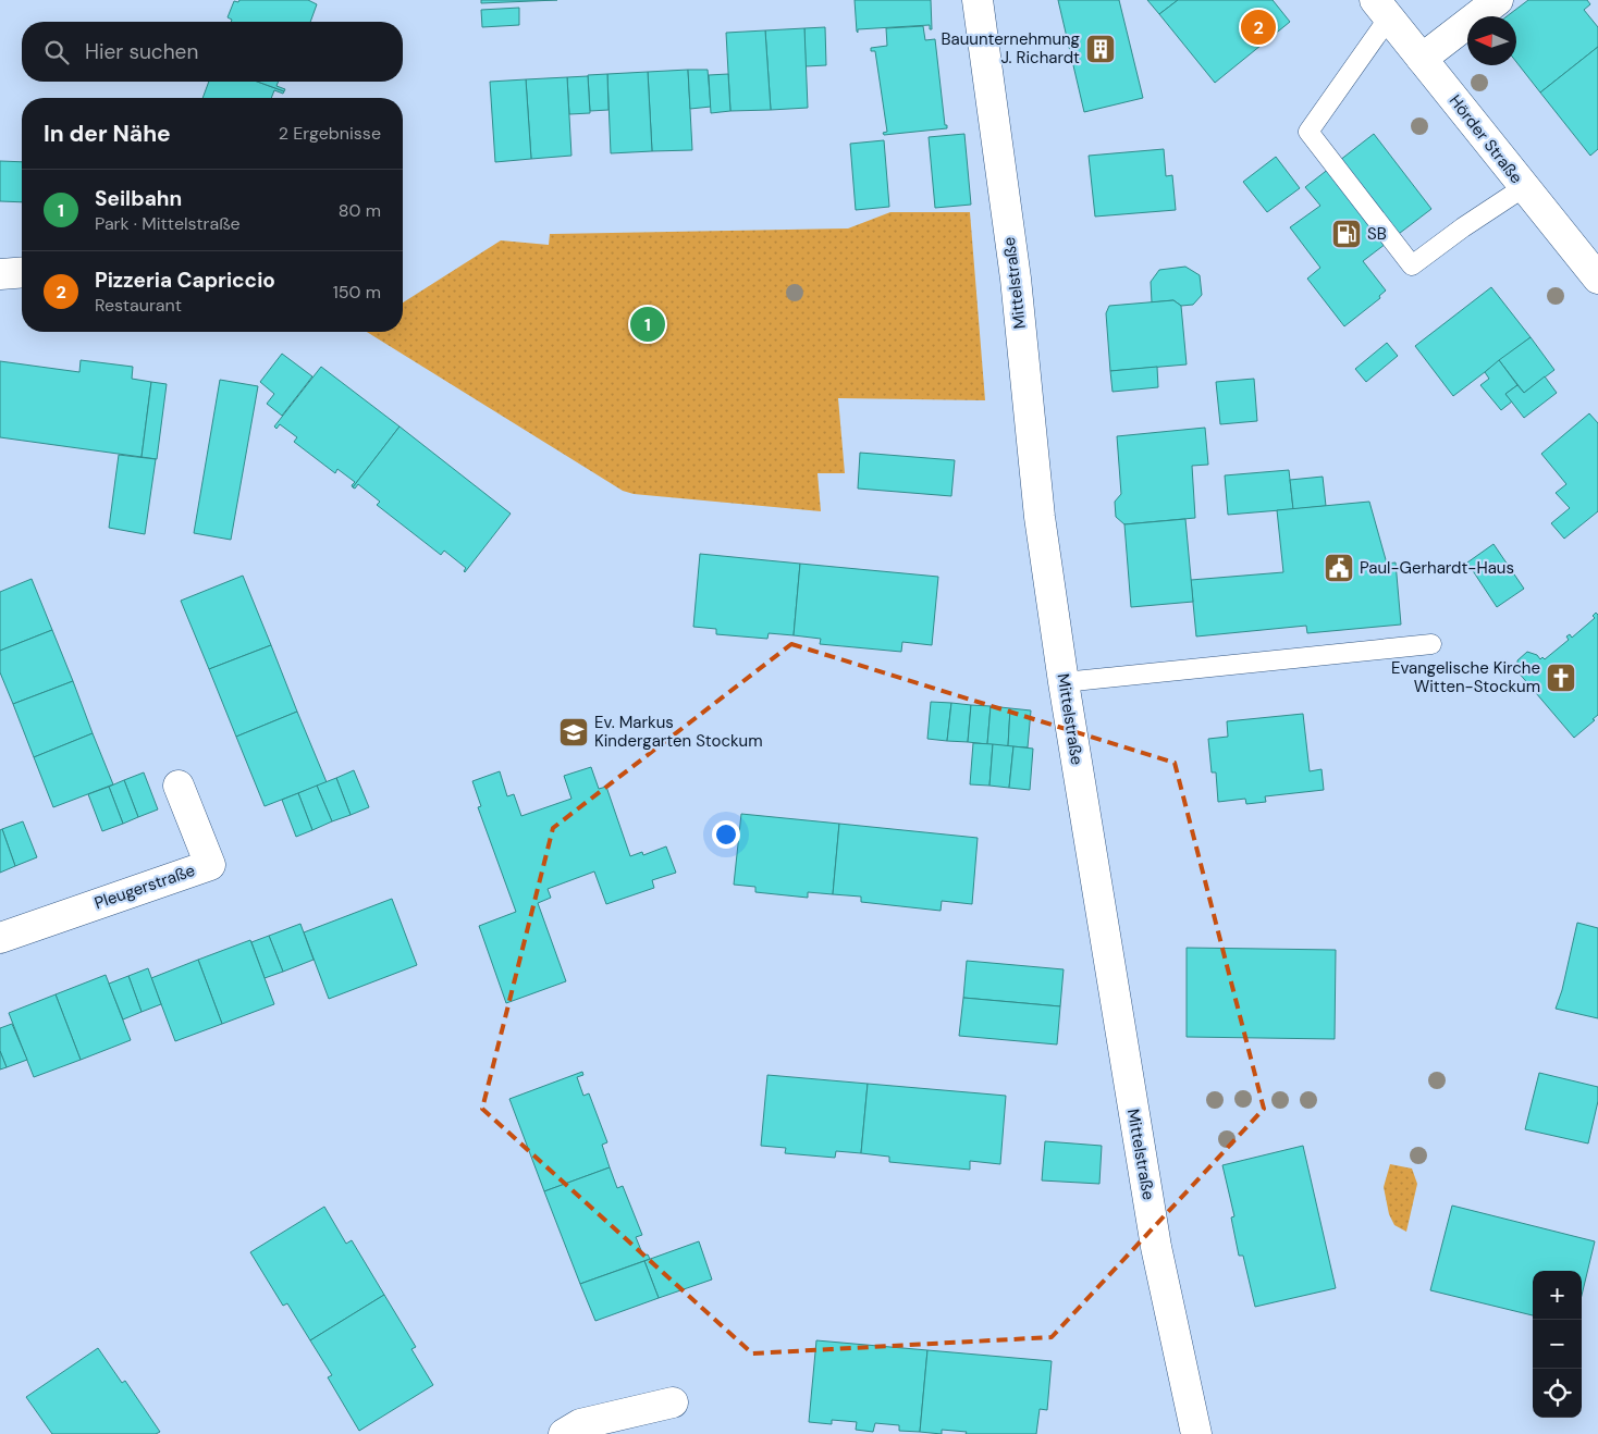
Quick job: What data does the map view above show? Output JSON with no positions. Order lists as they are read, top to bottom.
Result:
{
  "streets": {
    "street": ["Hörder Straße", "Mittelstraße", "Pleugerstraße"]
  },
  "places": {
    "building": ["Bauunternehmung J. Richardt"],
    "fuel station": ["SB"],
    "public building": ["Paul-Gerhardt-Haus"],
    "church": ["Evangelische Kirche Witten-Stockum"],
    "school or university": ["Ev. Markus Kindergarten Stockum"]
  },
  "north": "left",
  "page": {
    "pins": ["2", "1"],
    "search": "Hier suchen",
    "heading": ["In der Nähe", "2 Ergebnisse"],
    "list": [
      {
        "mark": "1",
        "name": "Seilbahn",
        "note": "Park · Mittelstraße",
        "value": "80 m"
      },
      {
        "mark": "2",
        "name": "Pizzeria Capriccio",
        "note": "Restaurant",
        "value": "150 m"
      }
    ],
    "map_buttons": ["+", "−"]
  }
}
